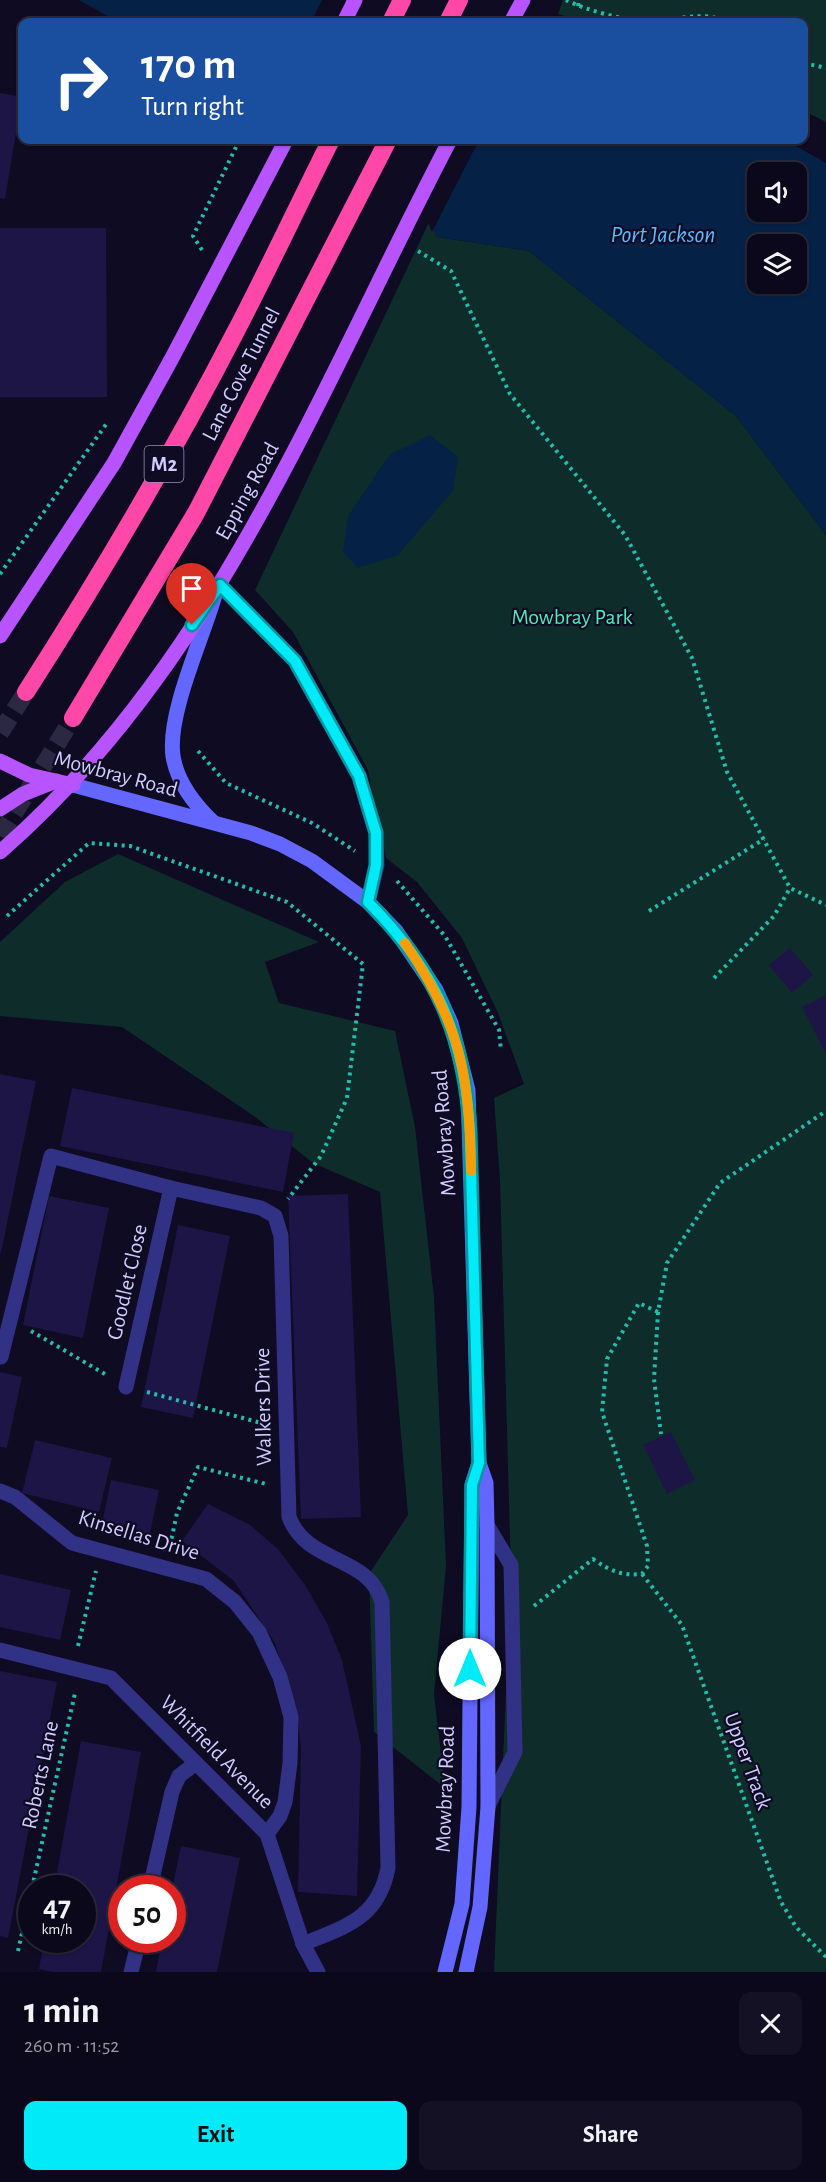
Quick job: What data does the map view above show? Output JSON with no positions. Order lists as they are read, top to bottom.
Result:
{
  "streets": {
    "highway": ["Lane Cove Tunnel", "M2"],
    "main road": ["Epping Road", "Mowbray Road"],
    "street": [
      "Goodlet Close",
      "Walkers Drive",
      "Kinsellas Drive",
      "Whitfield Avenue"
    ],
    "path": ["Upper Track", "Roberts Lane"]
  },
  "crossings": [
    ["Epping Road", "Mowbray Road"],
    ["Goodlet Close", "Walkers Drive"],
    ["Walkers Drive", "Whitfield Avenue"],
    ["Kinsellas Drive", "Whitfield Avenue"],
    ["Kinsellas Drive", "Roberts Lane"],
    ["Whitfield Avenue", "Roberts Lane"]
  ],
  "water": ["Port Jackson"],
  "parks": ["Mowbray Park"],
  "page": {
    "turn": ["170 m", "Turn right"],
    "speed": "47 km/h",
    "limit": "50",
    "heading": ["1 min", "260 m · 11:52"],
    "buttons": ["Exit", "Share"]
  }
}
